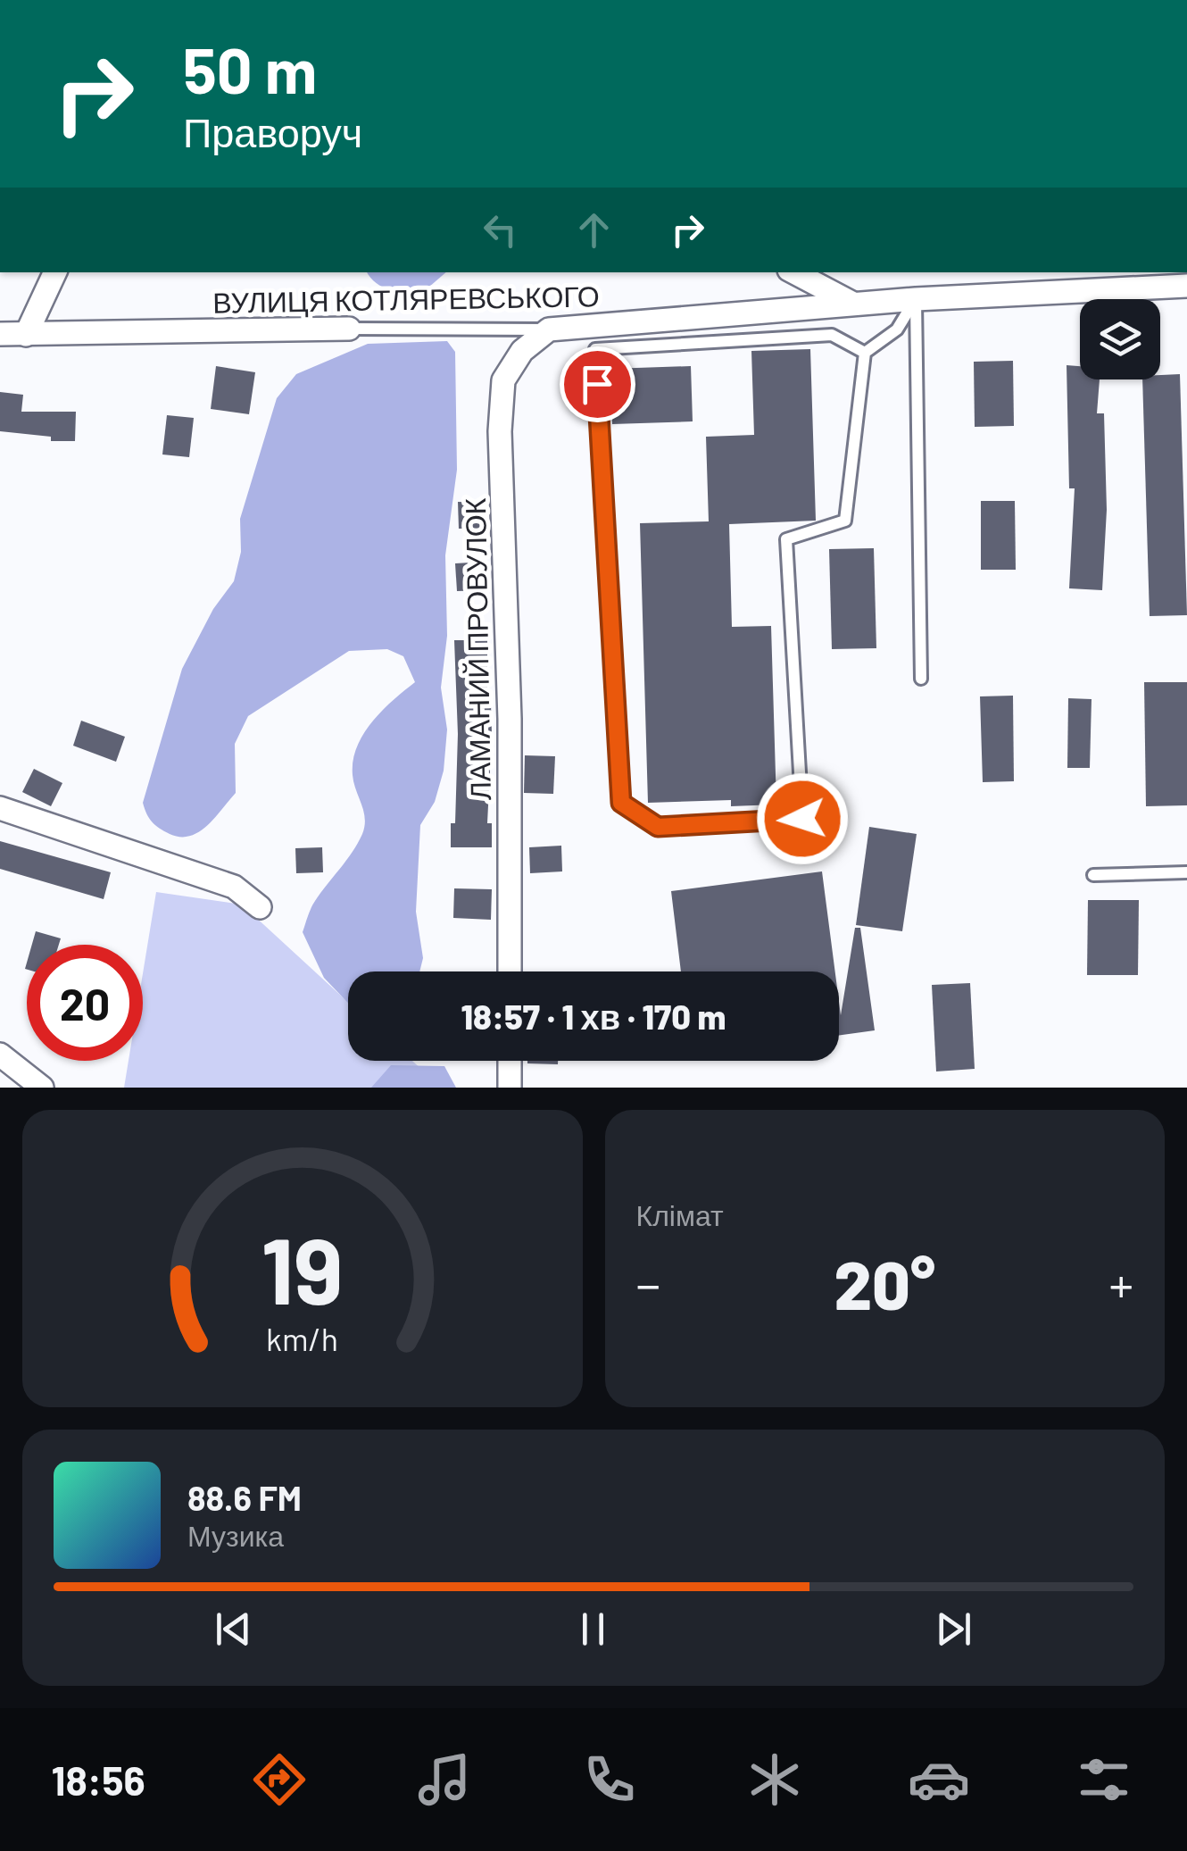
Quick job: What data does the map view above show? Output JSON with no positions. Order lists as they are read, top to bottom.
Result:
{
  "streets": {
    "street": ["ВУЛИЦЯ КОТЛЯРЕВСЬКОГО", "ЛАМАНИЙ ПРОВУЛОК"]
  },
  "crossings": [
    ["ВУЛИЦЯ КОТЛЯРЕВСЬКОГО", "ЛАМАНИЙ ПРОВУЛОК"]
  ],
  "page": {
    "turn": ["50 m", "Праворуч"],
    "limit": "20",
    "trip": "18:57 · 1 хв · 170 m",
    "tile": "Клімат",
    "heat": ["−", "20°", "+"],
    "song": ["88.6 FM", "Музика"],
    "tabs": "18:56",
    "gauge": ["19", "km/h"]
  }
}
